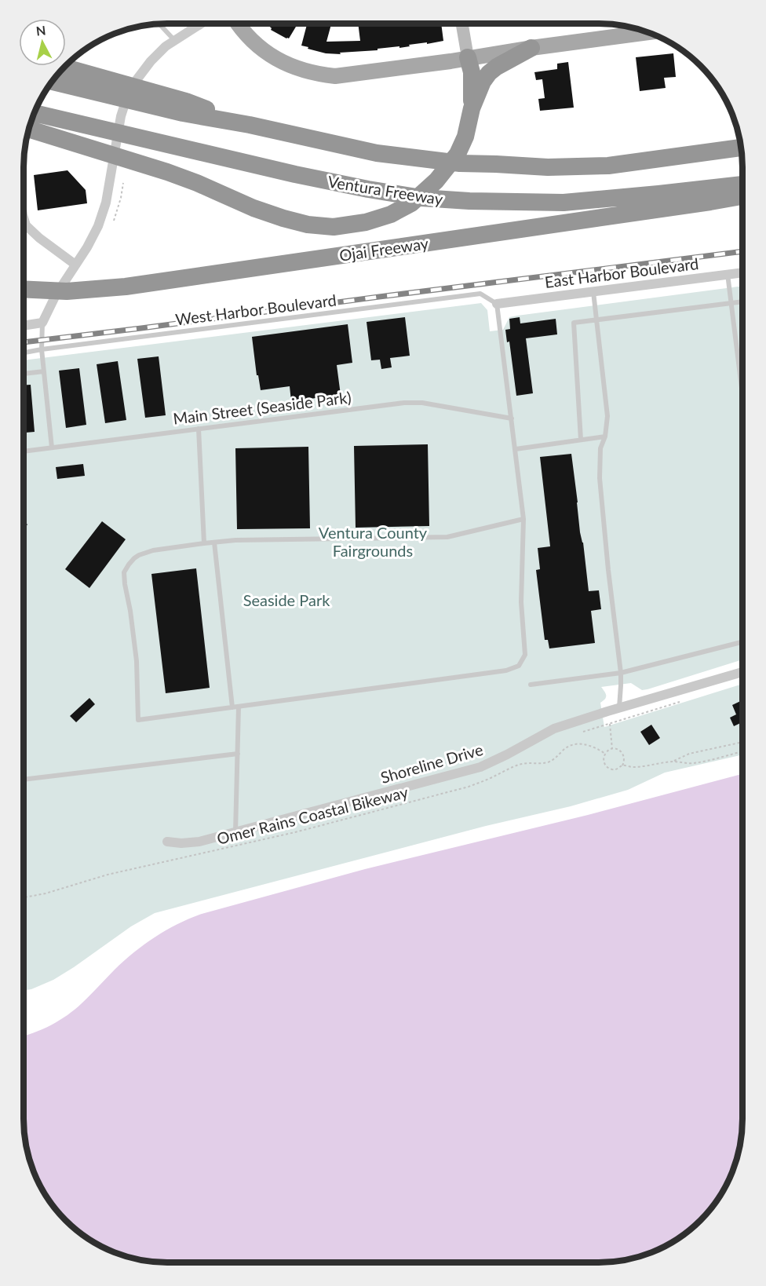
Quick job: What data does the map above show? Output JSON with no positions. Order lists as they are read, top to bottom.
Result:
{
  "streets": {
    "highway": ["Ventura Freeway", "Ojai Freeway"],
    "street": ["East Harbor Boulevard", "Shoreline Drive"],
    "lane": ["West Harbor Boulevard", "Main Street (Seaside Park)"],
    "path": ["Omer Rains Coastal Bikeway"]
  },
  "crossings": [
    ["East Harbor Boulevard", "West Harbor Boulevard"]
  ],
  "parks": ["Ventura County Fairgrounds", "Seaside Park"],
  "north": "top"
}
